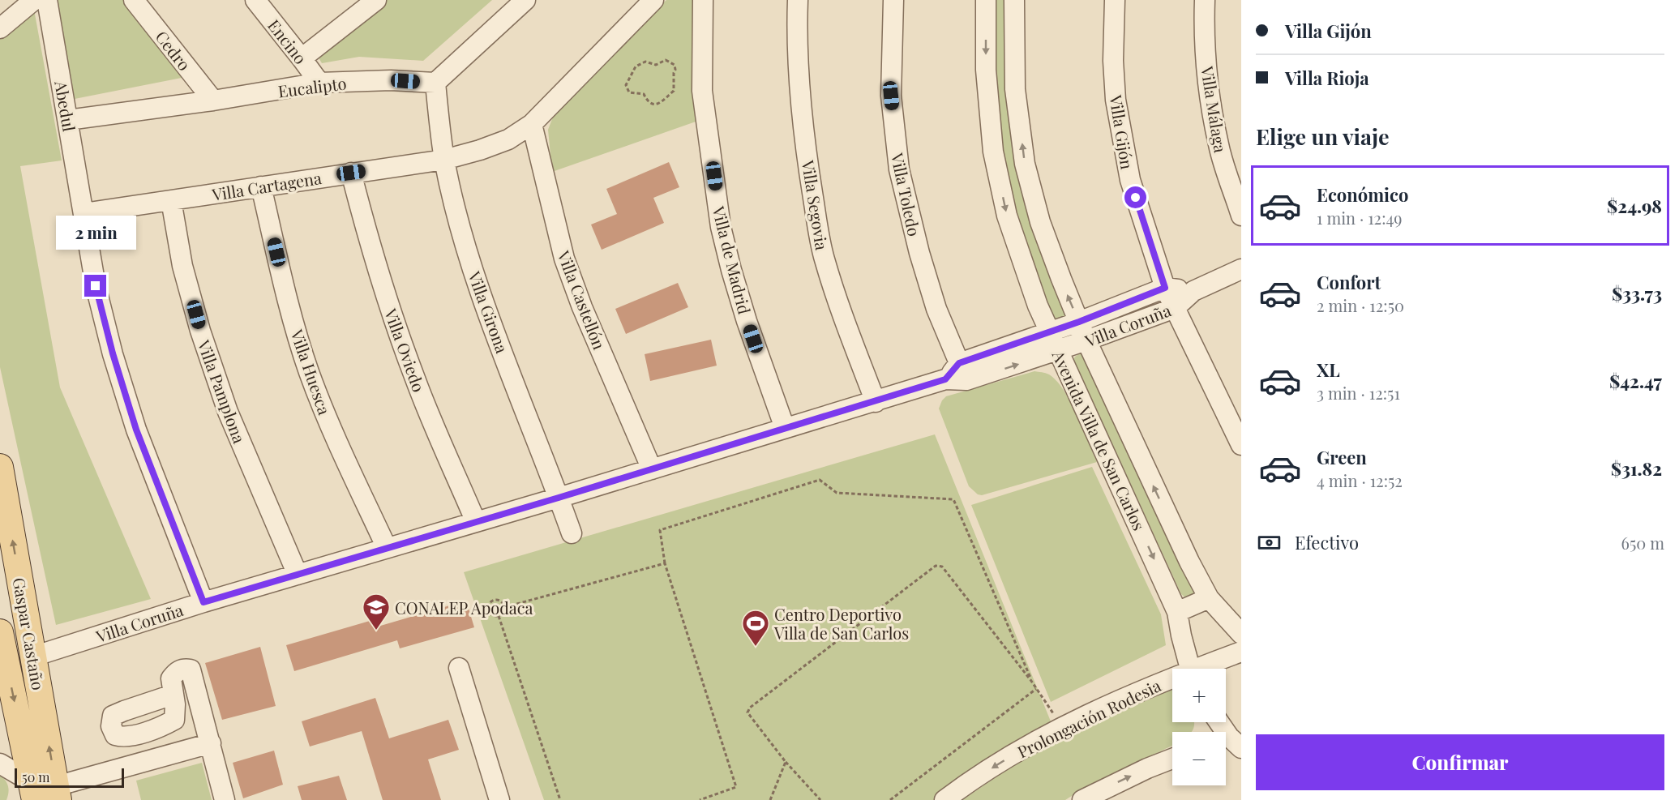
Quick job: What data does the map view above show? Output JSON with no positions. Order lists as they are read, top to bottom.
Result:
{
  "streets": {
    "main road": ["Gaspar Castaño"],
    "street": [
      "Encino",
      "Cedro",
      "Eucalipto",
      "Abedul",
      "Villa Málaga",
      "Villa Gijón",
      "Villa Cartagena",
      "Villa Toledo",
      "Villa Segovia",
      "Villa de Madrid",
      "Villa Castellón",
      "Villa Girona",
      "Villa Coruña",
      "Villa Oviedo",
      "Villa Huesca",
      "Villa Pamplona",
      "Avenida Villa de San Carlos",
      "Prolongación Rodesia"
    ]
  },
  "crossings": [
    ["Encino", "Eucalipto"],
    ["Cedro", "Eucalipto"],
    ["Eucalipto", "Abedul"],
    ["Eucalipto", "Villa Girona"],
    ["Abedul", "Villa Cartagena"],
    ["Abedul", "Villa Coruña"],
    ["Villa Gijón", "Villa Coruña"],
    ["Villa Cartagena", "Villa Castellón"],
    ["Villa Cartagena", "Villa Girona"],
    ["Villa Cartagena", "Villa Oviedo"],
    ["Villa Cartagena", "Villa Huesca"],
    ["Villa Cartagena", "Villa Pamplona"],
    ["Villa Toledo", "Villa Coruña"],
    ["Villa Segovia", "Villa Coruña"],
    ["Villa de Madrid", "Villa Coruña"],
    ["Villa Castellón", "Villa Coruña"],
    ["Villa Girona", "Villa Coruña"],
    ["Villa Coruña", "Villa Oviedo"],
    ["Villa Coruña", "Villa Huesca"],
    ["Villa Coruña", "Villa Pamplona"],
    ["Villa Coruña", "Avenida Villa de San Carlos"],
    ["Villa Coruña", "Gaspar Castaño"]
  ],
  "one_way": ["Prolongación Rodesia"],
  "places": {
    "school or university": ["CONALEP Apodaca"],
    "sports": ["Centro Deportivo Villa de San Carlos"]
  },
  "scale_bar": "50 m",
  "page": {
    "banner": ["Villa Gijón", "Villa Rioja"],
    "heading": "Elige un viaje",
    "list": [
      {
        "name": "Económico",
        "note": "1 min · 12:49",
        "value": "$24.98"
      },
      {
        "name": "Confort",
        "note": "2 min · 12:50",
        "value": "$33.73"
      },
      {
        "name": "XL",
        "note": "3 min · 12:51",
        "value": "$42.47"
      },
      {
        "name": "Green",
        "note": "4 min · 12:52",
        "value": "$31.82"
      }
    ],
    "bubble": "2 min",
    "pay": ["Efectivo", "650 m"],
    "map_buttons": ["+", "−"],
    "buttons": "Confirmar",
    "scale": "50 m"
  }
}
